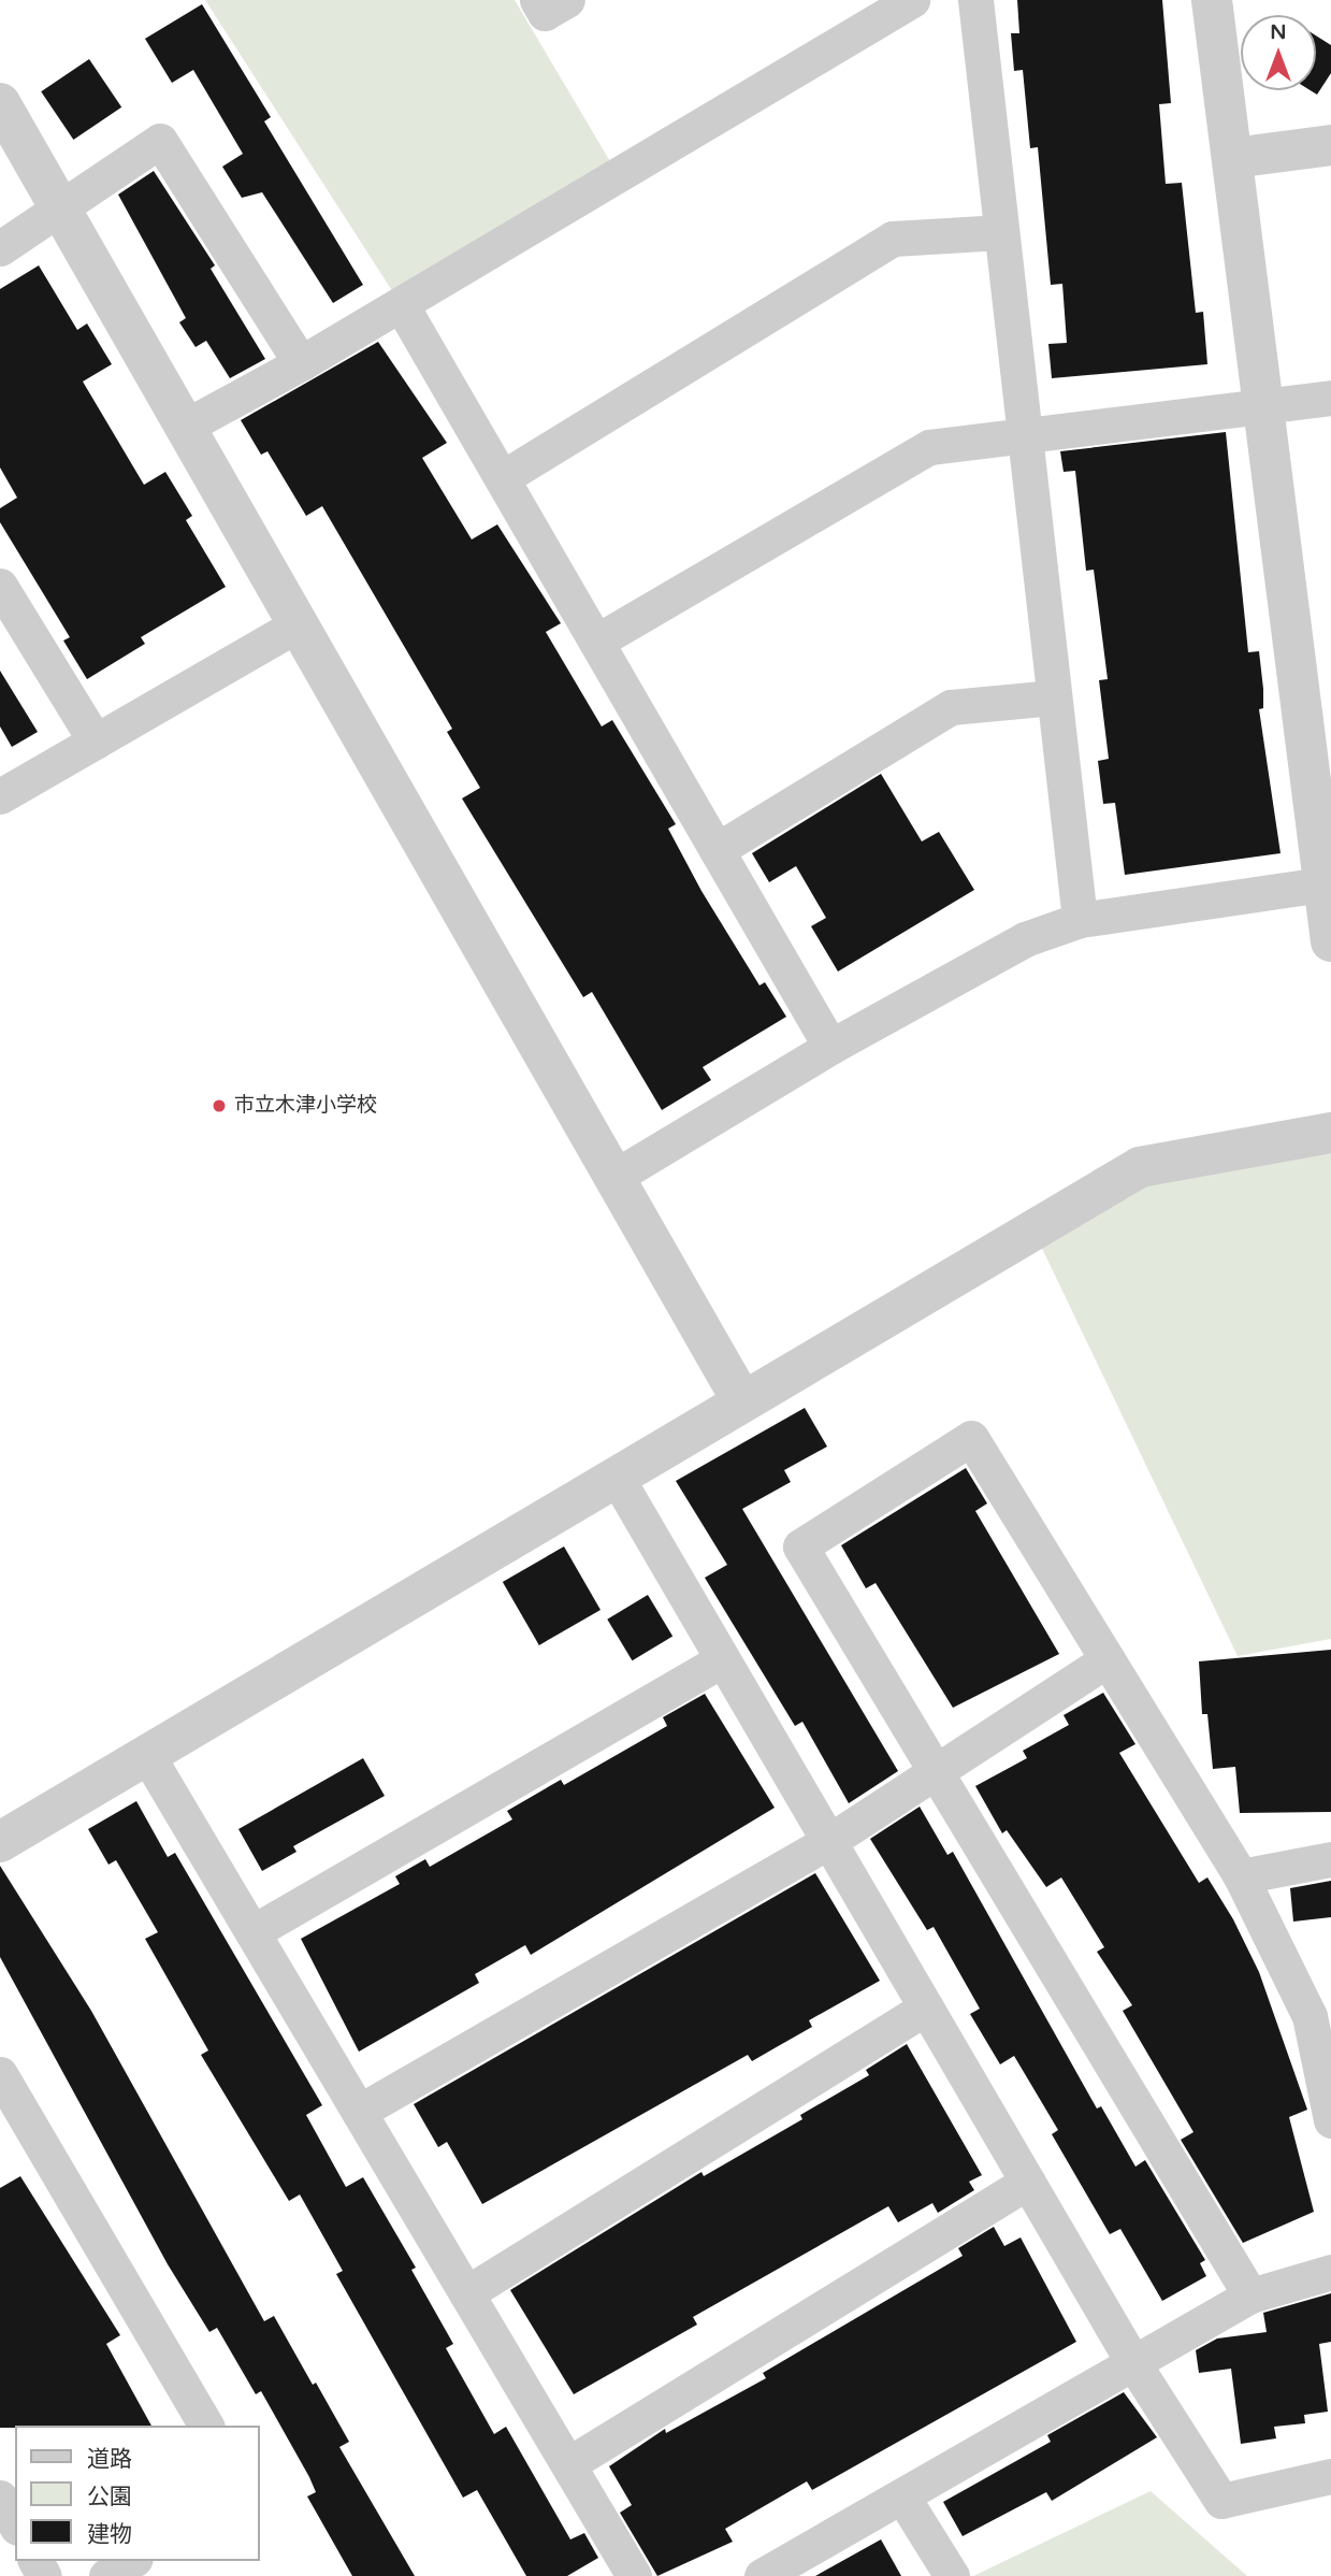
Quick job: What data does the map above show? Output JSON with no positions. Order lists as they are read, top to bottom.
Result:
{
  "places": ["市立木津小学校"],
  "legend": ["道路", "公園", "建物"],
  "north": "top"
}
